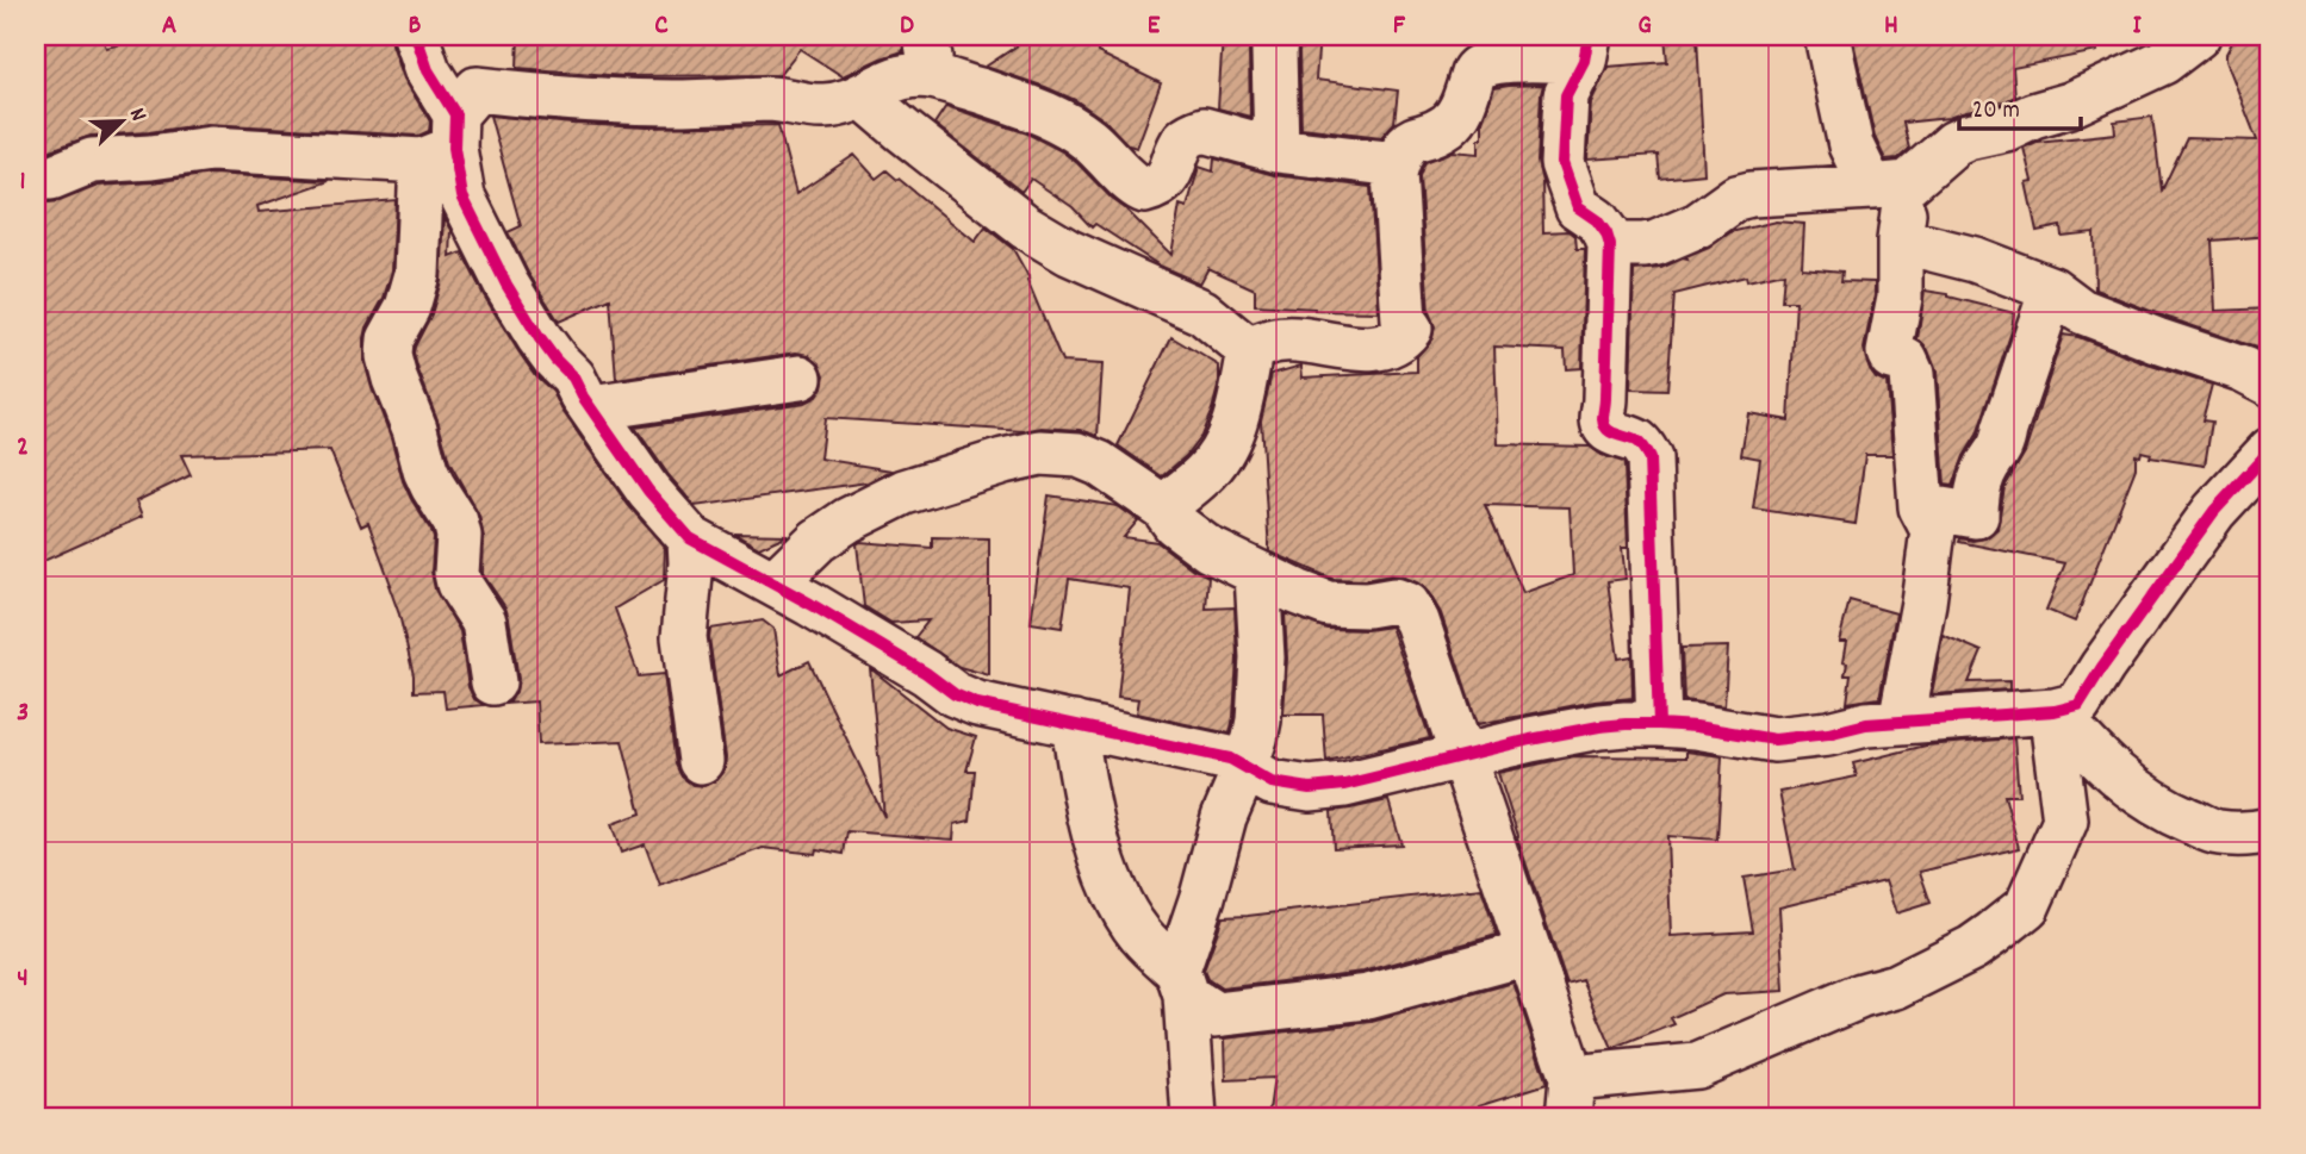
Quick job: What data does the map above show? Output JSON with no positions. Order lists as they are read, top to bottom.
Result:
{
  "scale_bar": "20 m",
  "north": "top right",
  "grid": {
    "columns": [
      "A",
      "B",
      "C",
      "D",
      "E",
      "F",
      "G",
      "H",
      "I"
    ],
    "rows": [
      "1",
      "2",
      "3",
      "4"
    ]
  }
}
